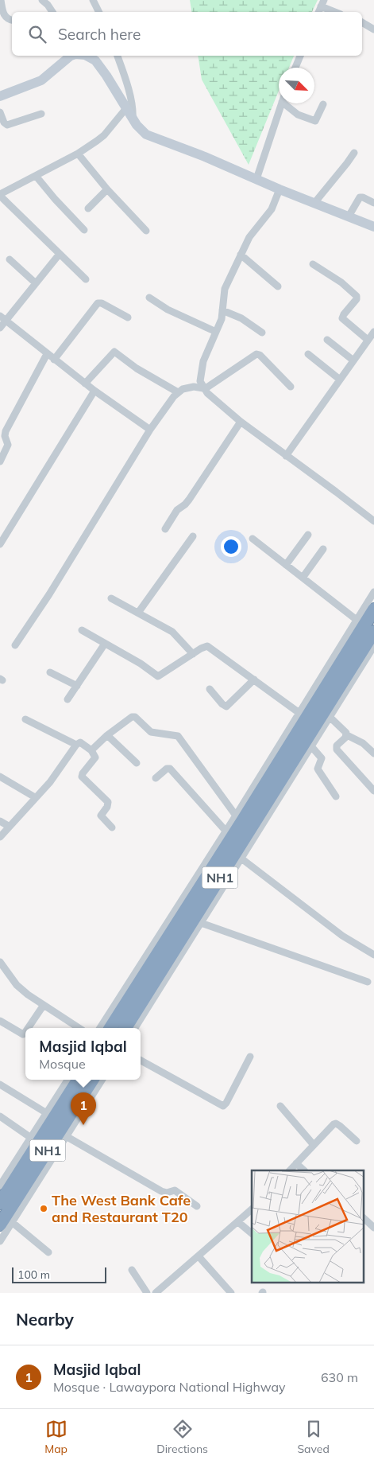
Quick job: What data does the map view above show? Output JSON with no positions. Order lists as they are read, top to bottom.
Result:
{
  "streets": {
    "highway": ["NH1"]
  },
  "places": ["The West Bank Cafe and Restaurant T20"],
  "scale_bar": "100 m",
  "north": "bottom right",
  "page": {
    "search": "Search here",
    "popup": ["Masjid Iqbal", "Mosque"],
    "pins": "1",
    "scale": "100 m",
    "heading": "Nearby",
    "list": [
      {
        "mark": "1",
        "name": "Masjid Iqbal",
        "note": "Mosque · Lawaypora National Highway",
        "value": "630 m"
      }
    ],
    "nav": ["Map", "Directions", "Saved"]
  }
}
